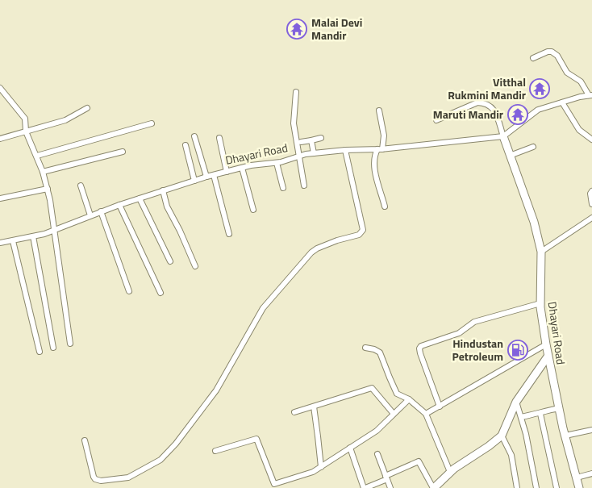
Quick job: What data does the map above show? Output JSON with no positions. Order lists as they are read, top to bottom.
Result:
{
  "streets": {
    "street": ["Dhayari Road"]
  },
  "places": {
    "temple": ["Malai Devi Mandir", "Vitthal Rukmini Mandir", "Maruti Mandir"],
    "fuel station": ["Hindustan Petroleum"]
  }
}
